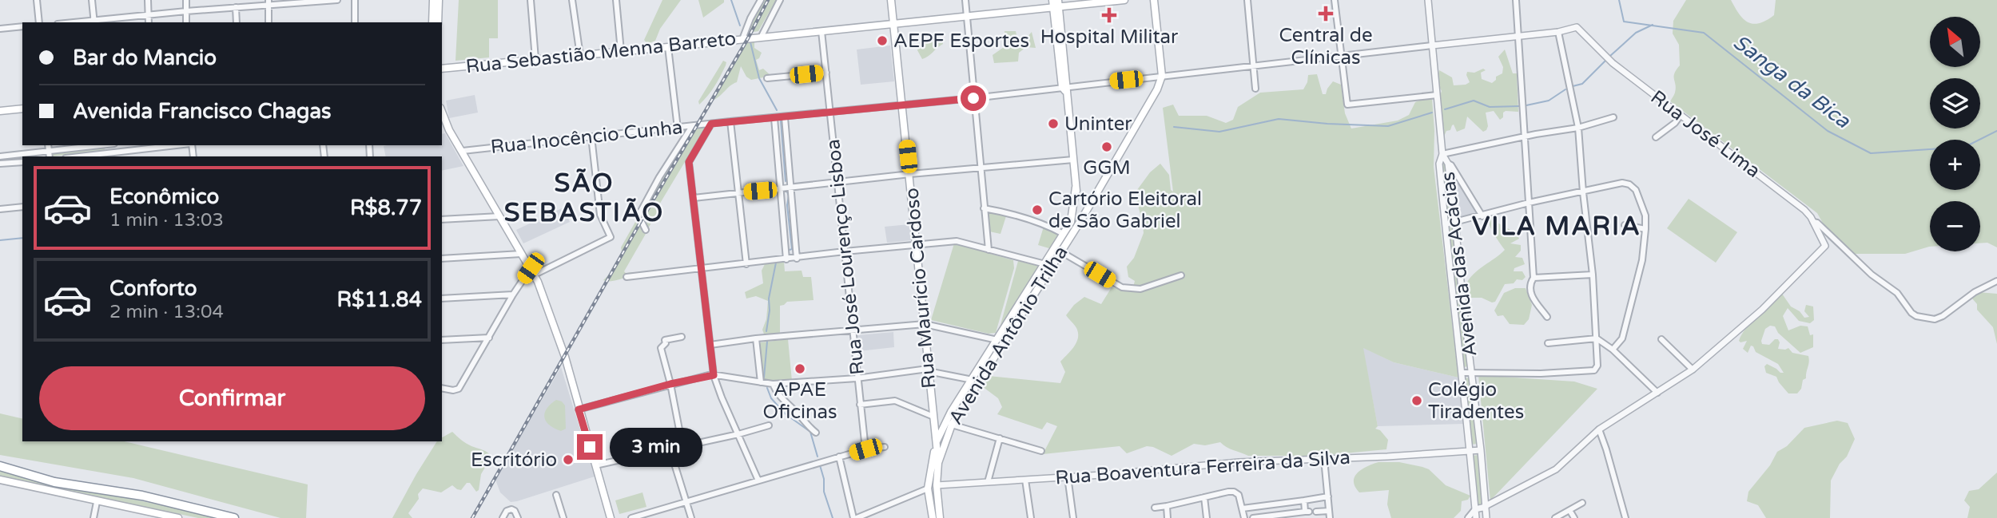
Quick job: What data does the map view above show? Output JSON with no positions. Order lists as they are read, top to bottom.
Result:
{
  "streets": {
    "main road": ["Rua Sebastião Menna Barreto", "Rua Maurício Cardoso", "Avenida Antônio Trilha"],
    "street": [
      "Rua José Lima",
      "Rua Inocêncio Cunha",
      "Rua José Lourenço Lisboa",
      "Avenida das Acácias",
      "Rua Boaventura Ferreira da Silva"
    ]
  },
  "crossings": [
    ["Rua Sebastião Menna Barreto", "Rua José Lourenço Lisboa"],
    ["Rua Sebastião Menna Barreto", "Rua Maurício Cardoso"],
    ["Rua Inocêncio Cunha", "Rua José Lourenço Lisboa"],
    ["Rua Inocêncio Cunha", "Rua Maurício Cardoso"],
    ["Rua Inocêncio Cunha", "Avenida Antônio Trilha"],
    ["Avenida das Acácias", "Rua Boaventura Ferreira da Silva"],
    ["Rua Maurício Cardoso", "Avenida Antônio Trilha"],
    ["Avenida Antônio Trilha", "Rua Boaventura Ferreira da Silva"]
  ],
  "districts": ["SÃO SEBASTIÃO", "VILA MARIA"],
  "water": ["Sanga da Bica"],
  "places": {
    "health": ["Central de Clínicas", "Hospital Militar"],
    "other": [
      "AEPF Esportes",
      "Uninter",
      "GGM",
      "Cartório Eleitoral de São Gabriel",
      "APAE Oficinas",
      "Colégio Tiradentes",
      "Escritório"
    ]
  },
  "north": "top left",
  "page": {
    "map_buttons": ["+", "−"],
    "banner": ["Bar do Mancio", "Avenida Francisco Chagas"],
    "list": [
      {
        "name": "Econômico",
        "note": "1 min · 13:03",
        "value": "R$8.77"
      },
      {
        "name": "Conforto",
        "note": "2 min · 13:04",
        "value": "R$11.84"
      }
    ],
    "buttons": "Confirmar",
    "bubble": "3 min"
  }
}
